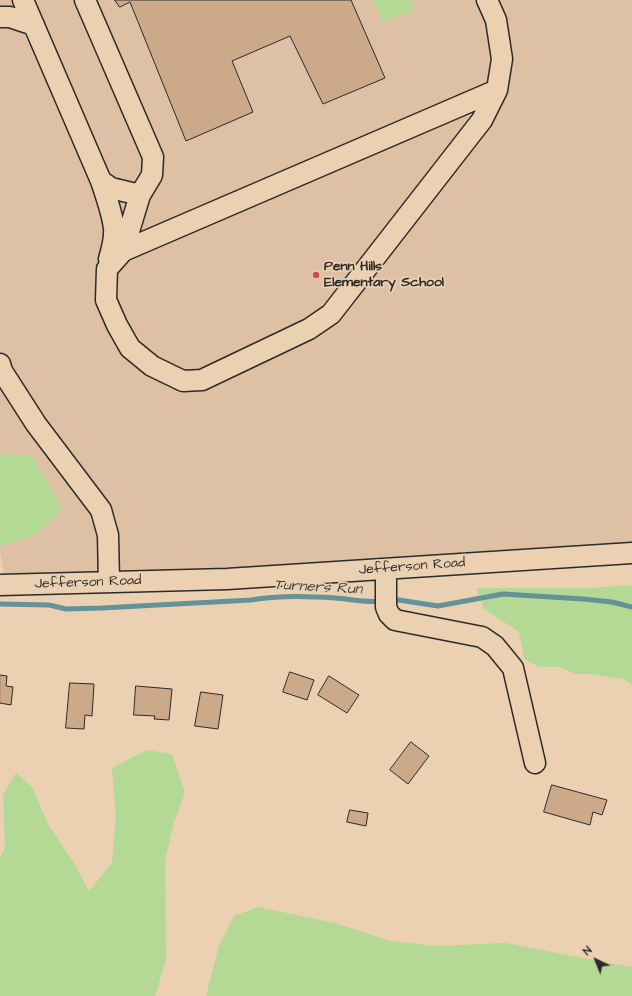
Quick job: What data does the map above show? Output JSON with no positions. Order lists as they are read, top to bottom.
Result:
{
  "streets": {
    "street": ["Jefferson Road"]
  },
  "water": ["Turners Run"],
  "places": ["Penn Hills Elementary School"],
  "north": "top left"
}
